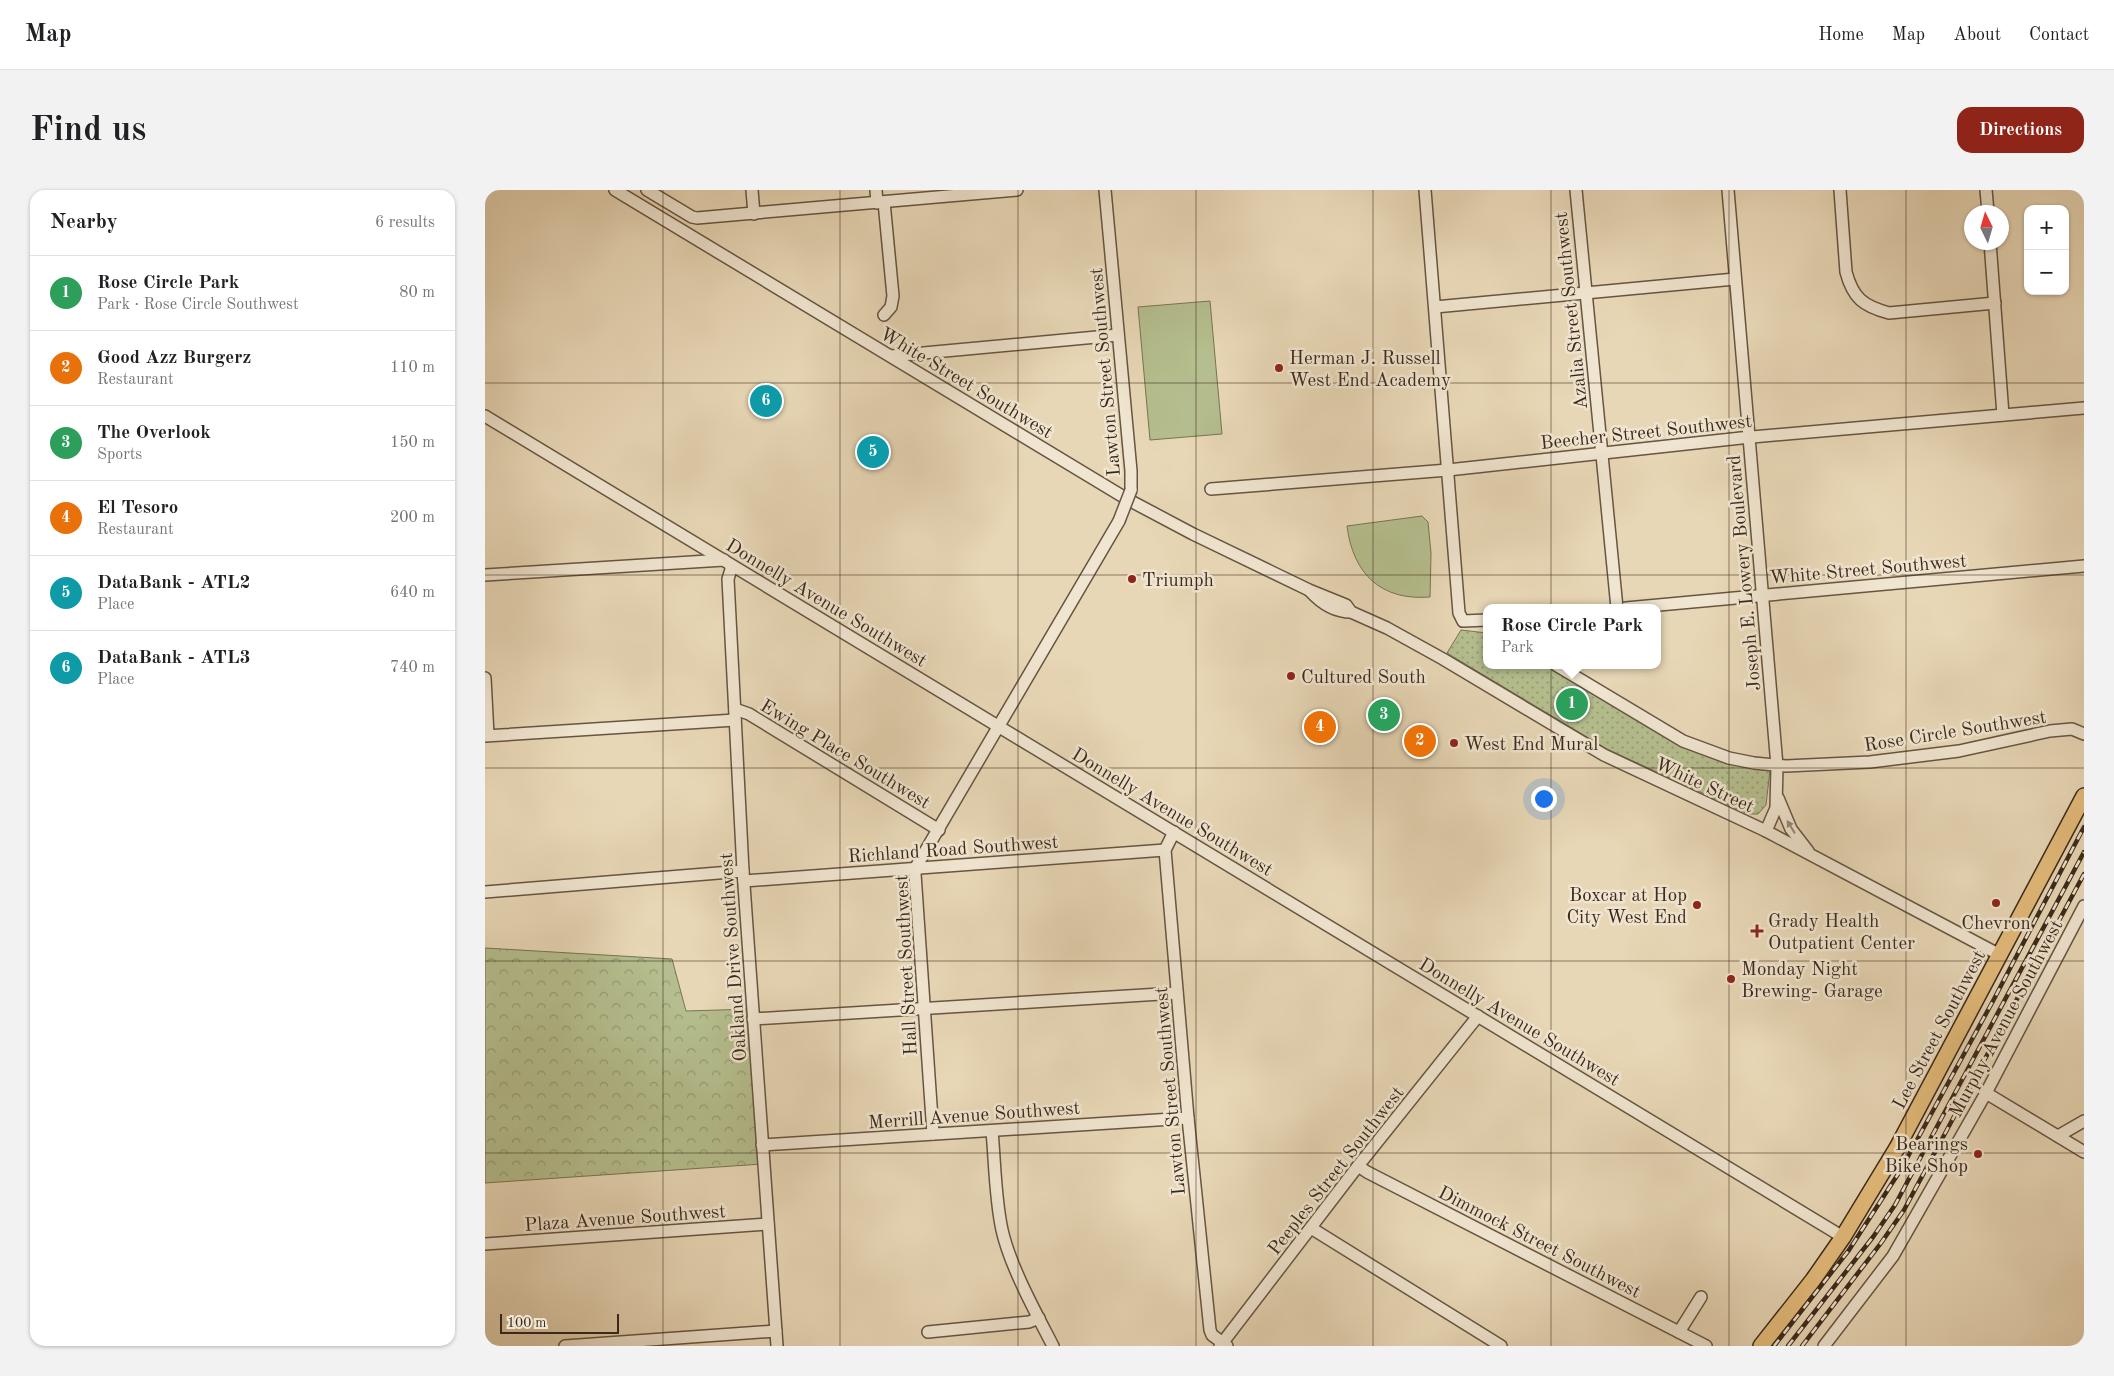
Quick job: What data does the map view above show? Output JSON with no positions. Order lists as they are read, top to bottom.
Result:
{
  "streets": {
    "main road": ["Lee Street Southwest"],
    "street": [
      "Azalia Street Southwest",
      "Lawton Street Southwest",
      "White Street Southwest",
      "Beecher Street Southwest",
      "Joseph E. Lowery Boulevard",
      "Donnelly Avenue Southwest",
      "Rose Circle Southwest",
      "Ewing Place Southwest",
      "White Street",
      "Richland Road Southwest",
      "Oakland Drive Southwest",
      "Hall Street Southwest",
      "Murphy Avenue Southwest",
      "Merrill Avenue Southwest",
      "Peeples Street Southwest",
      "Plaza Avenue Southwest",
      "Dimmock Street Southwest"
    ]
  },
  "crossings": [
    ["Azalia Street Southwest", "Beecher Street Southwest"],
    ["Lawton Street Southwest", "Donnelly Avenue Southwest"],
    ["Lawton Street Southwest", "Richland Road Southwest"],
    ["Lawton Street Southwest", "Hall Street Southwest"],
    ["Lawton Street Southwest", "Merrill Avenue Southwest"],
    ["Lawton Street Southwest", "Peeples Street Southwest"],
    ["White Street Southwest", "Joseph E. Lowery Boulevard"],
    ["White Street Southwest", "White Street"],
    ["Beecher Street Southwest", "Joseph E. Lowery Boulevard"],
    ["Joseph E. Lowery Boulevard", "Rose Circle Southwest"],
    ["Joseph E. Lowery Boulevard", "White Street"],
    ["Donnelly Avenue Southwest", "Oakland Drive Southwest"],
    ["Donnelly Avenue Southwest", "Hall Street Southwest"],
    ["Donnelly Avenue Southwest", "Lee Street Southwest"],
    ["Donnelly Avenue Southwest", "Peeples Street Southwest"],
    ["Ewing Place Southwest", "Oakland Drive Southwest"],
    ["Ewing Place Southwest", "Hall Street Southwest"],
    ["White Street", "Lee Street Southwest"],
    ["Richland Road Southwest", "Oakland Drive Southwest"],
    ["Richland Road Southwest", "Hall Street Southwest"],
    ["Oakland Drive Southwest", "Merrill Avenue Southwest"],
    ["Oakland Drive Southwest", "Plaza Avenue Southwest"],
    ["Hall Street Southwest", "Merrill Avenue Southwest"],
    ["Peeples Street Southwest", "Dimmock Street Southwest"]
  ],
  "places": {
    "other": [
      "Herman J. Russell West End Academy",
      "Triumph",
      "Cultured South",
      "West End Mural",
      "Chevron",
      "Boxcar at Hop City West End",
      "Monday Night Brewing- Garage",
      "Bearings Bike Shop"
    ],
    "health": ["Grady Health Outpatient Center"]
  },
  "scale_bar": "100 m",
  "north": "top",
  "page": {
    "header": "Map",
    "nav": [
      "Home",
      "Map",
      "About",
      "Contact"
    ],
    "buttons": "Directions",
    "title": "Find us",
    "heading": ["Nearby", "6 results"],
    "map_buttons": ["+", "−"],
    "list": [
      {
        "mark": "1",
        "name": "Rose Circle Park",
        "note": "Park · Rose Circle Southwest",
        "value": "80 m"
      },
      {
        "mark": "2",
        "name": "Good Azz Burgerz",
        "note": "Restaurant",
        "value": "110 m"
      },
      {
        "mark": "3",
        "name": "The Overlook",
        "note": "Sports",
        "value": "150 m"
      },
      {
        "mark": "4",
        "name": "El Tesoro",
        "note": "Restaurant",
        "value": "200 m"
      },
      {
        "mark": "5",
        "name": "DataBank - ATL2",
        "note": "Place",
        "value": "640 m"
      },
      {
        "mark": "6",
        "name": "DataBank - ATL3",
        "note": "Place",
        "value": "740 m"
      }
    ],
    "pins": [
      "6",
      "5",
      "1",
      "3",
      "4",
      "2"
    ],
    "popup": ["Rose Circle Park", "Park"],
    "scale": "100 m"
  }
}
